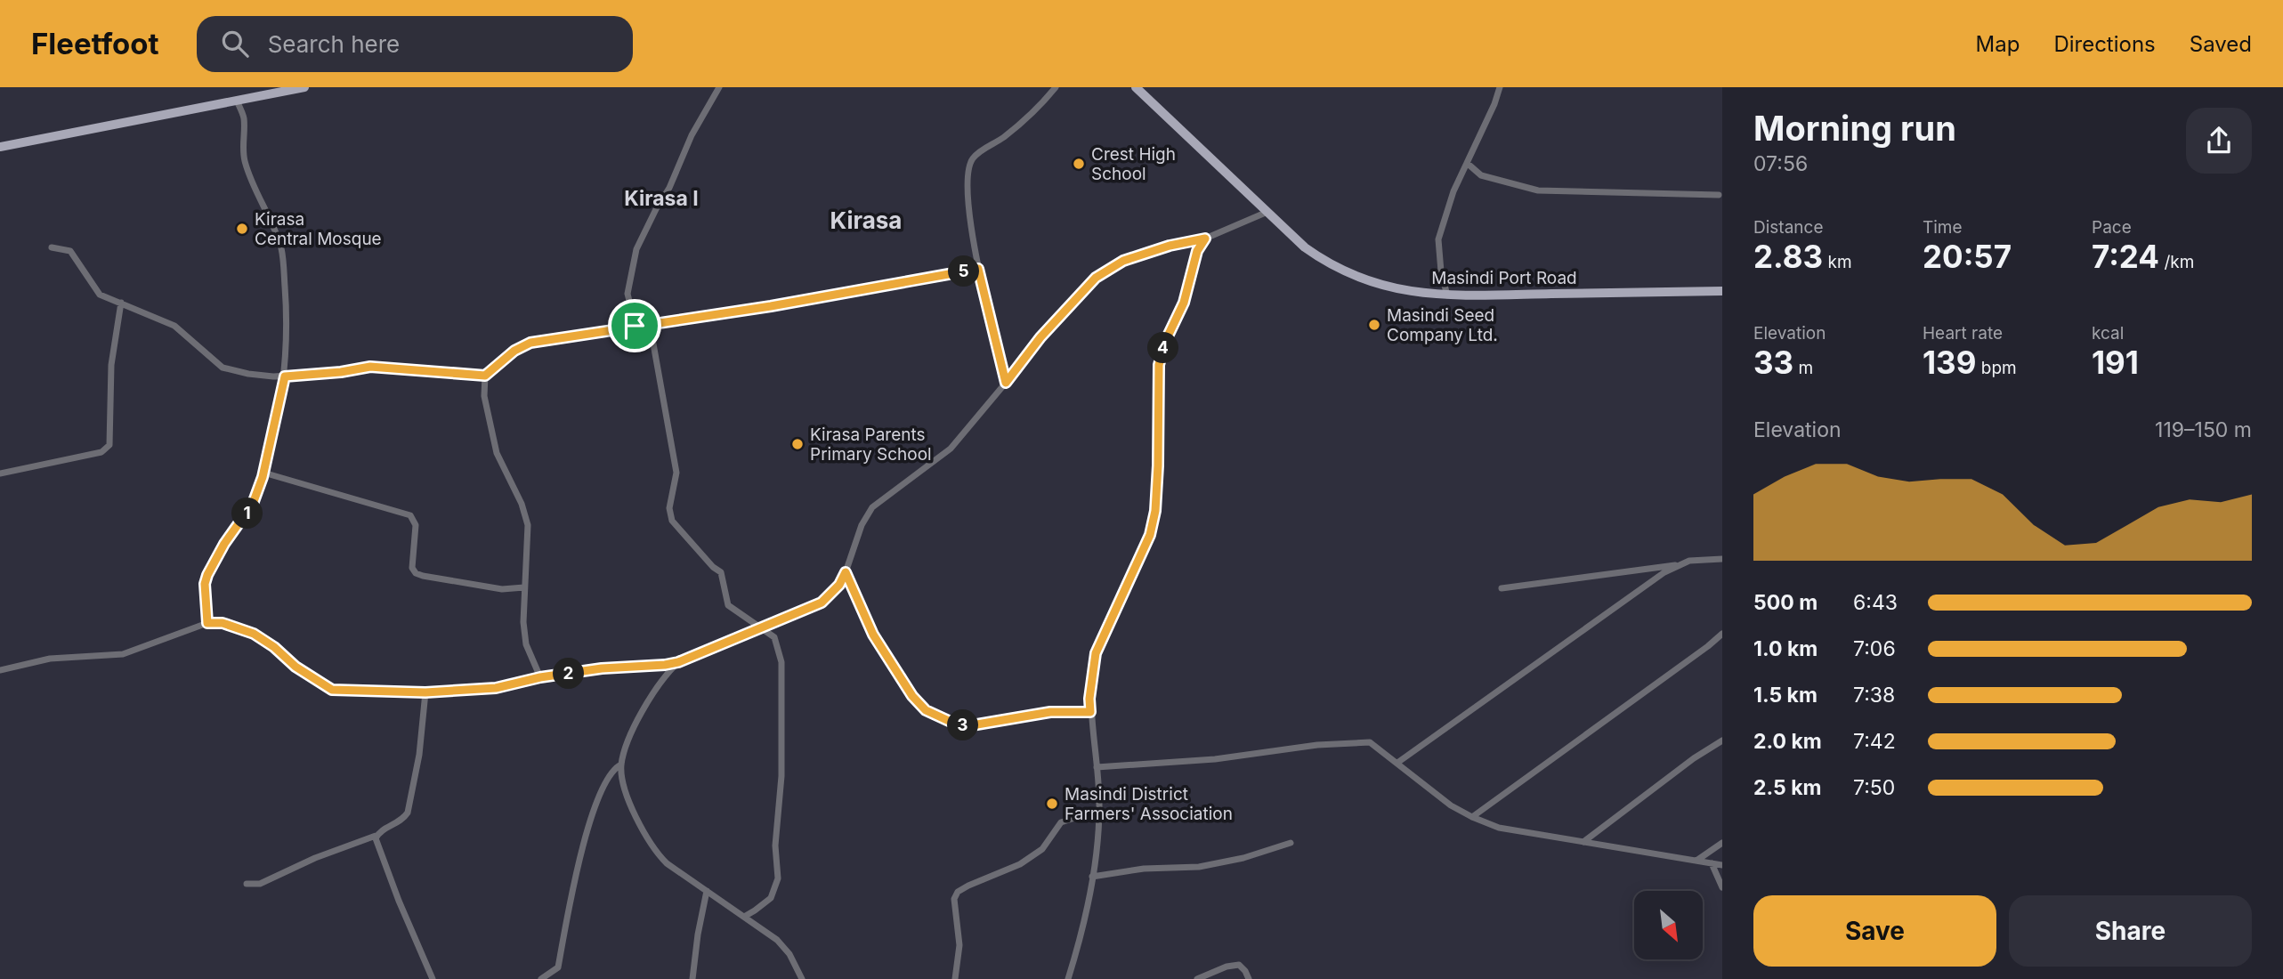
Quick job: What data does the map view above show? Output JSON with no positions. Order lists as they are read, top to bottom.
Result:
{
  "streets": {
    "main road": ["Masindi Port Road"]
  },
  "districts": ["Kirasa I", "Kirasa"],
  "places": [
    "Crest High School",
    "Kirasa Central Mosque",
    "Masindi Seed Company Ltd.",
    "Kirasa Parents Primary School",
    "Masindi District Farmers' Association"
  ],
  "north": "bottom right",
  "page": {
    "header": "Fleetfoot",
    "search": "Search here",
    "nav": ["Map", "Directions", "Saved"],
    "heading": ["Morning run", "07:56"],
    "stats": [
      ["Distance", "2.83 km"],
      ["Time", "20:57"],
      ["Pace", "7:24 /km"],
      ["Elevation", "33 m"],
      ["Heart rate", "139 bpm"],
      ["kcal", "191"]
    ],
    "pins": [
      "5",
      "4",
      "1",
      "2",
      "3"
    ],
    "chart": ["Elevation", "119–150 m"],
    "list": [
      {
        "name": "500 m",
        "note": "6:43"
      },
      {
        "name": "1.0 km",
        "note": "7:06"
      },
      {
        "name": "1.5 km",
        "note": "7:38"
      },
      {
        "name": "2.0 km",
        "note": "7:42"
      },
      {
        "name": "2.5 km",
        "note": "7:50"
      }
    ],
    "buttons": ["Save", "Share"]
  }
}
